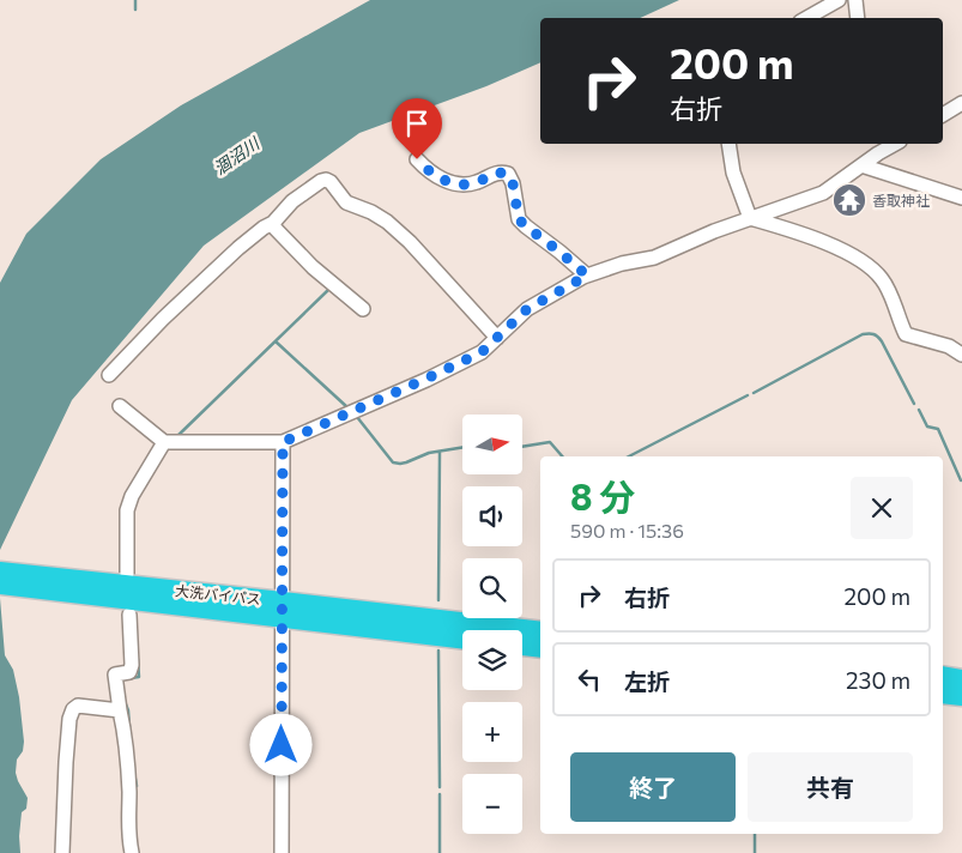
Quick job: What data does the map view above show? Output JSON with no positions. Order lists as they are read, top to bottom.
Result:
{
  "streets": {
    "highway": ["大洗バイパス"]
  },
  "water": ["涸沼川"],
  "places": {
    "temple": ["香取神社"]
  },
  "north": "right",
  "page": {
    "turn": ["200 m", "右折"],
    "map_buttons": ["+", "−"],
    "heading": ["8 分", "590 m · 15:36"],
    "list": [
      {
        "name": "右折",
        "value": "200 m"
      },
      {
        "name": "左折",
        "value": "230 m"
      }
    ],
    "buttons": ["終了", "共有"]
  }
}
